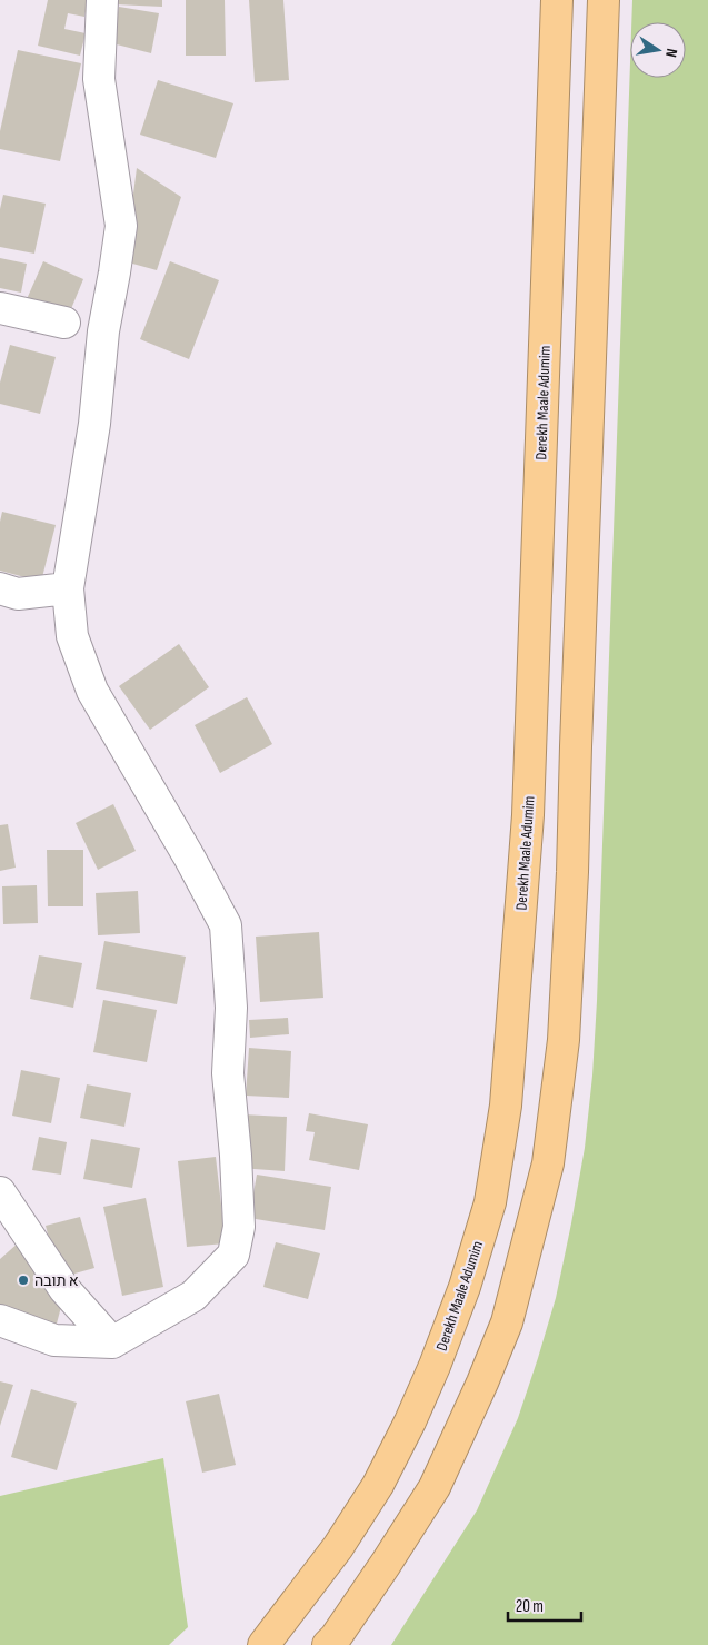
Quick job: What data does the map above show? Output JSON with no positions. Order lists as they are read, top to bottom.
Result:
{
  "streets": {
    "highway": ["Derekh Maale Adumim"]
  },
  "places": ["א תובה"],
  "scale_bar": "20 m",
  "north": "right"
}
